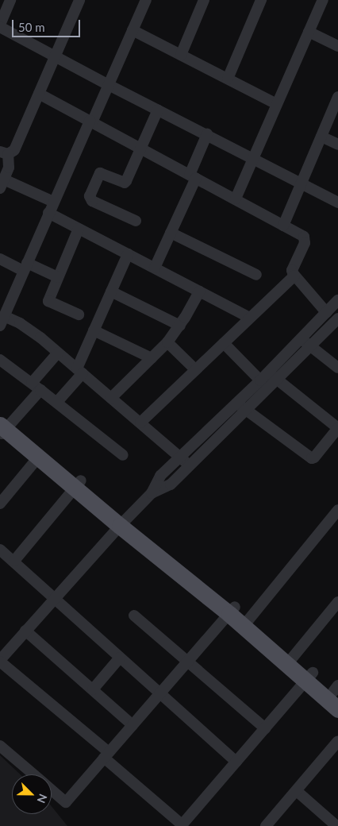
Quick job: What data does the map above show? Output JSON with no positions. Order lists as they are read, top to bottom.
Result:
{
  "scale_bar": "50 m",
  "north": "bottom right"
}
